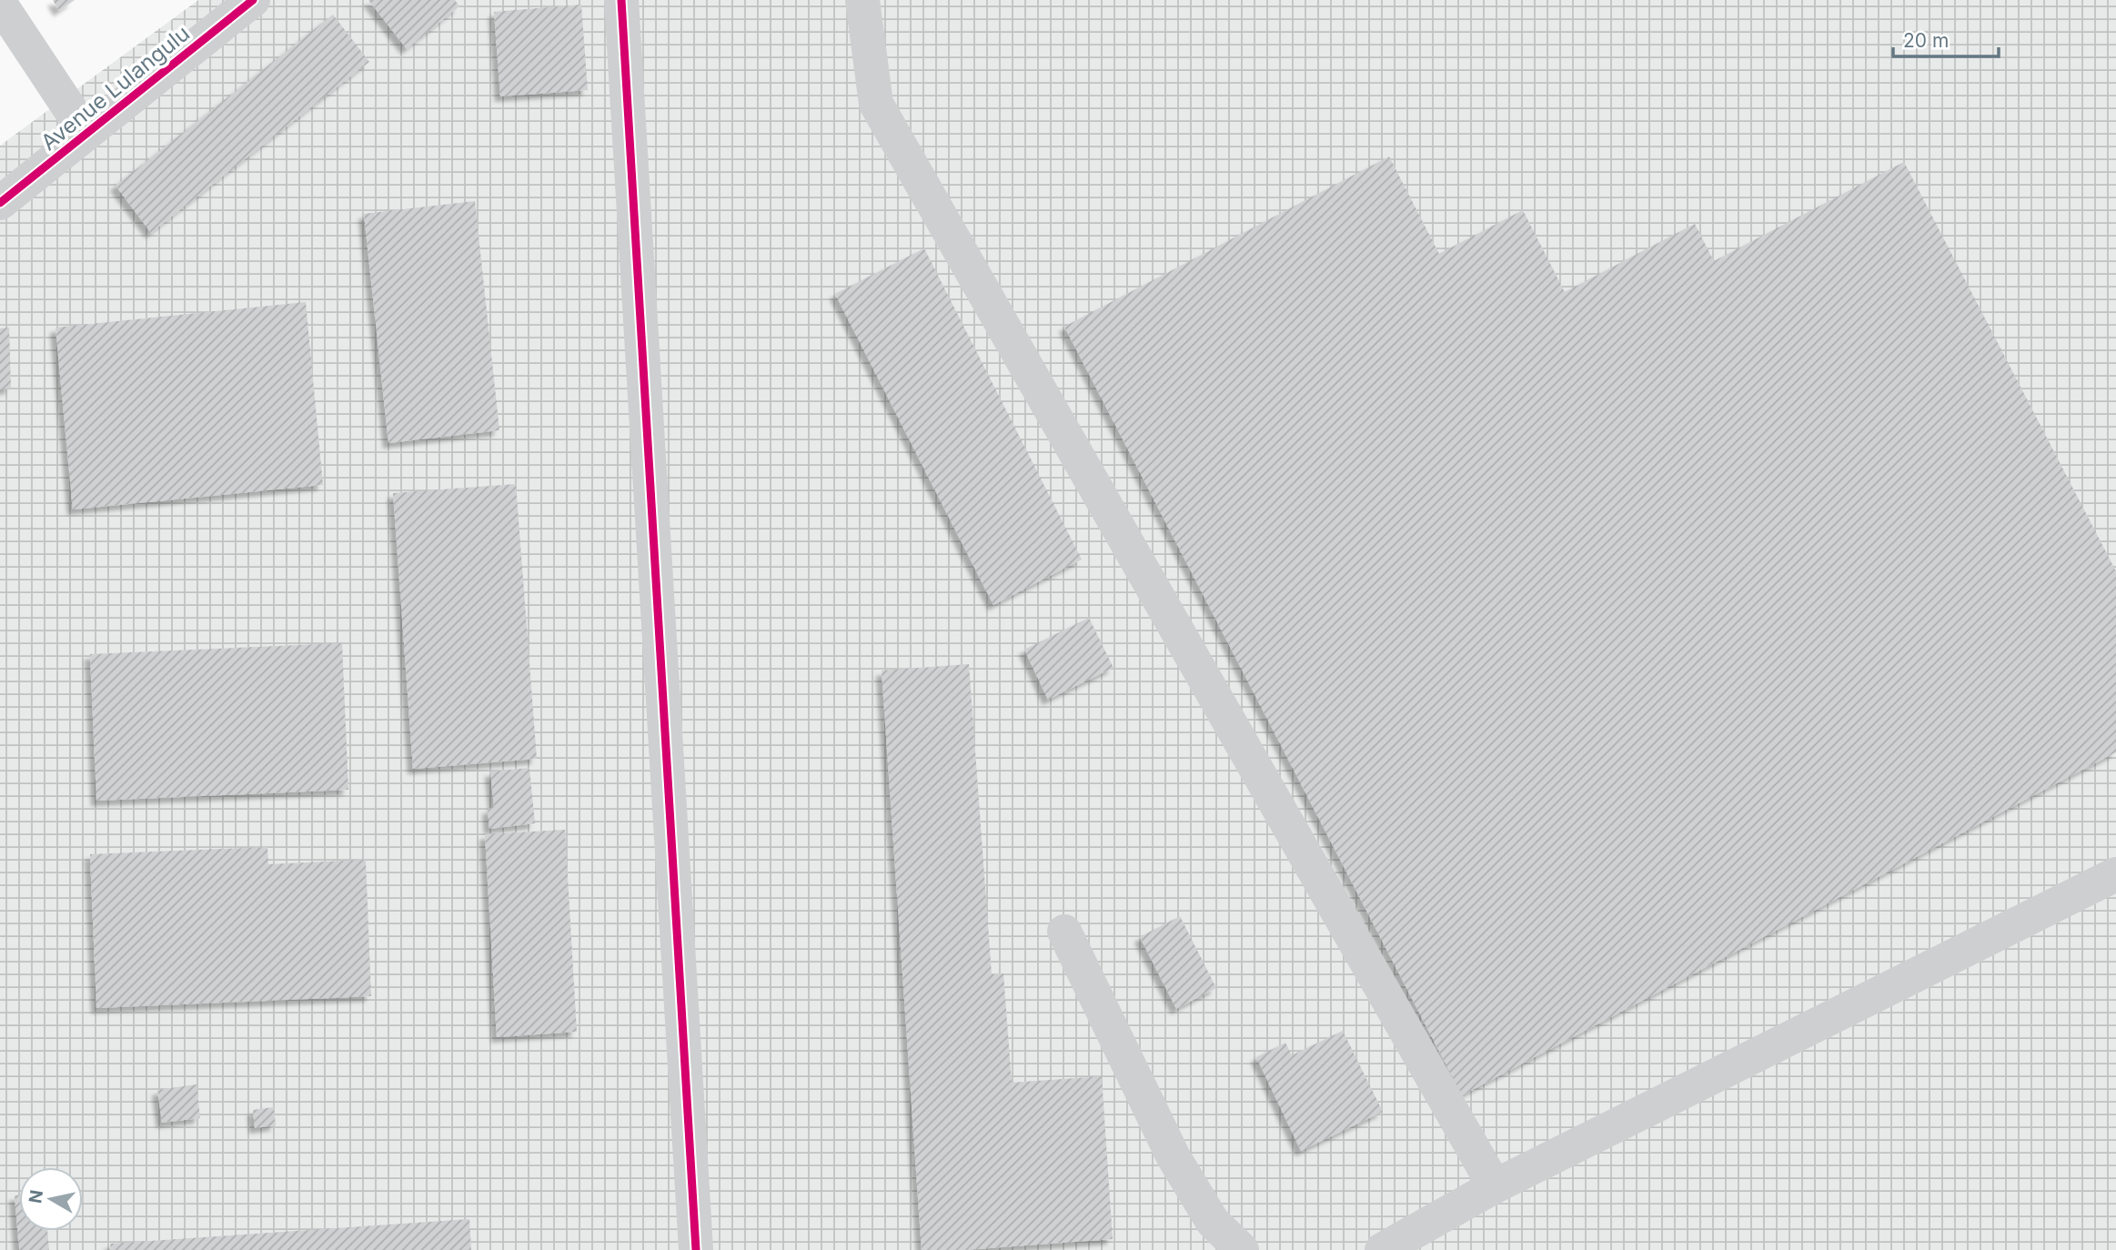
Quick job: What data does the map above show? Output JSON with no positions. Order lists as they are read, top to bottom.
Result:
{
  "streets": {
    "street": ["Avenue Lulangulu"]
  },
  "scale_bar": "20 m",
  "north": "left"
}
